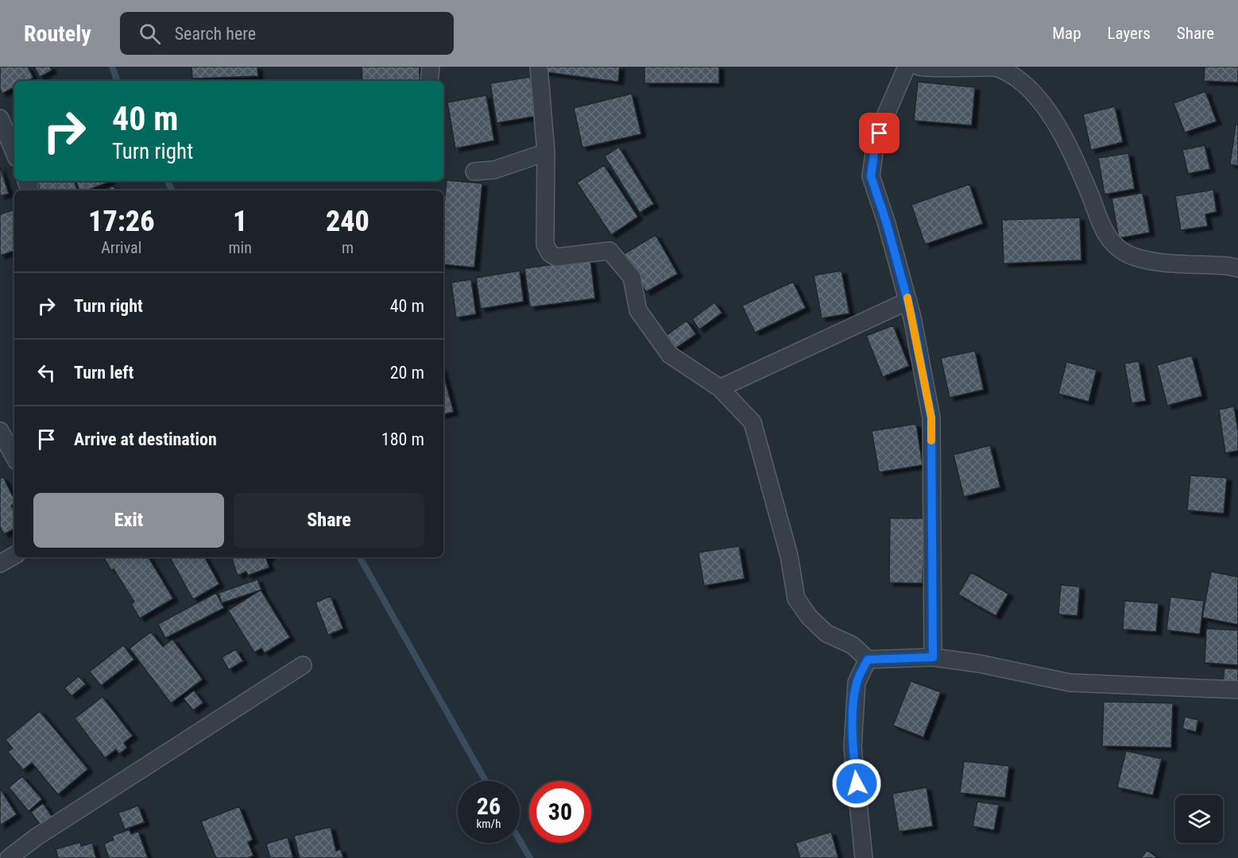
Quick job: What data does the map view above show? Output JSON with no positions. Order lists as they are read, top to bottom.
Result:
{
  "page": {
    "header": "Routely",
    "search": "Search here",
    "nav": ["Map", "Layers", "Share"],
    "turn": ["40 m", "Turn right"],
    "eta": [
      "17:26",
      "Arrival",
      "1",
      "min",
      "240",
      "m"
    ],
    "list": [
      {
        "name": "Turn right",
        "value": "40 m"
      },
      {
        "name": "Turn left",
        "value": "20 m"
      },
      {
        "name": "Arrive at destination",
        "value": "180 m"
      }
    ],
    "buttons": ["Exit", "Share"],
    "speed": "26 km/h",
    "limit": "30"
  }
}
